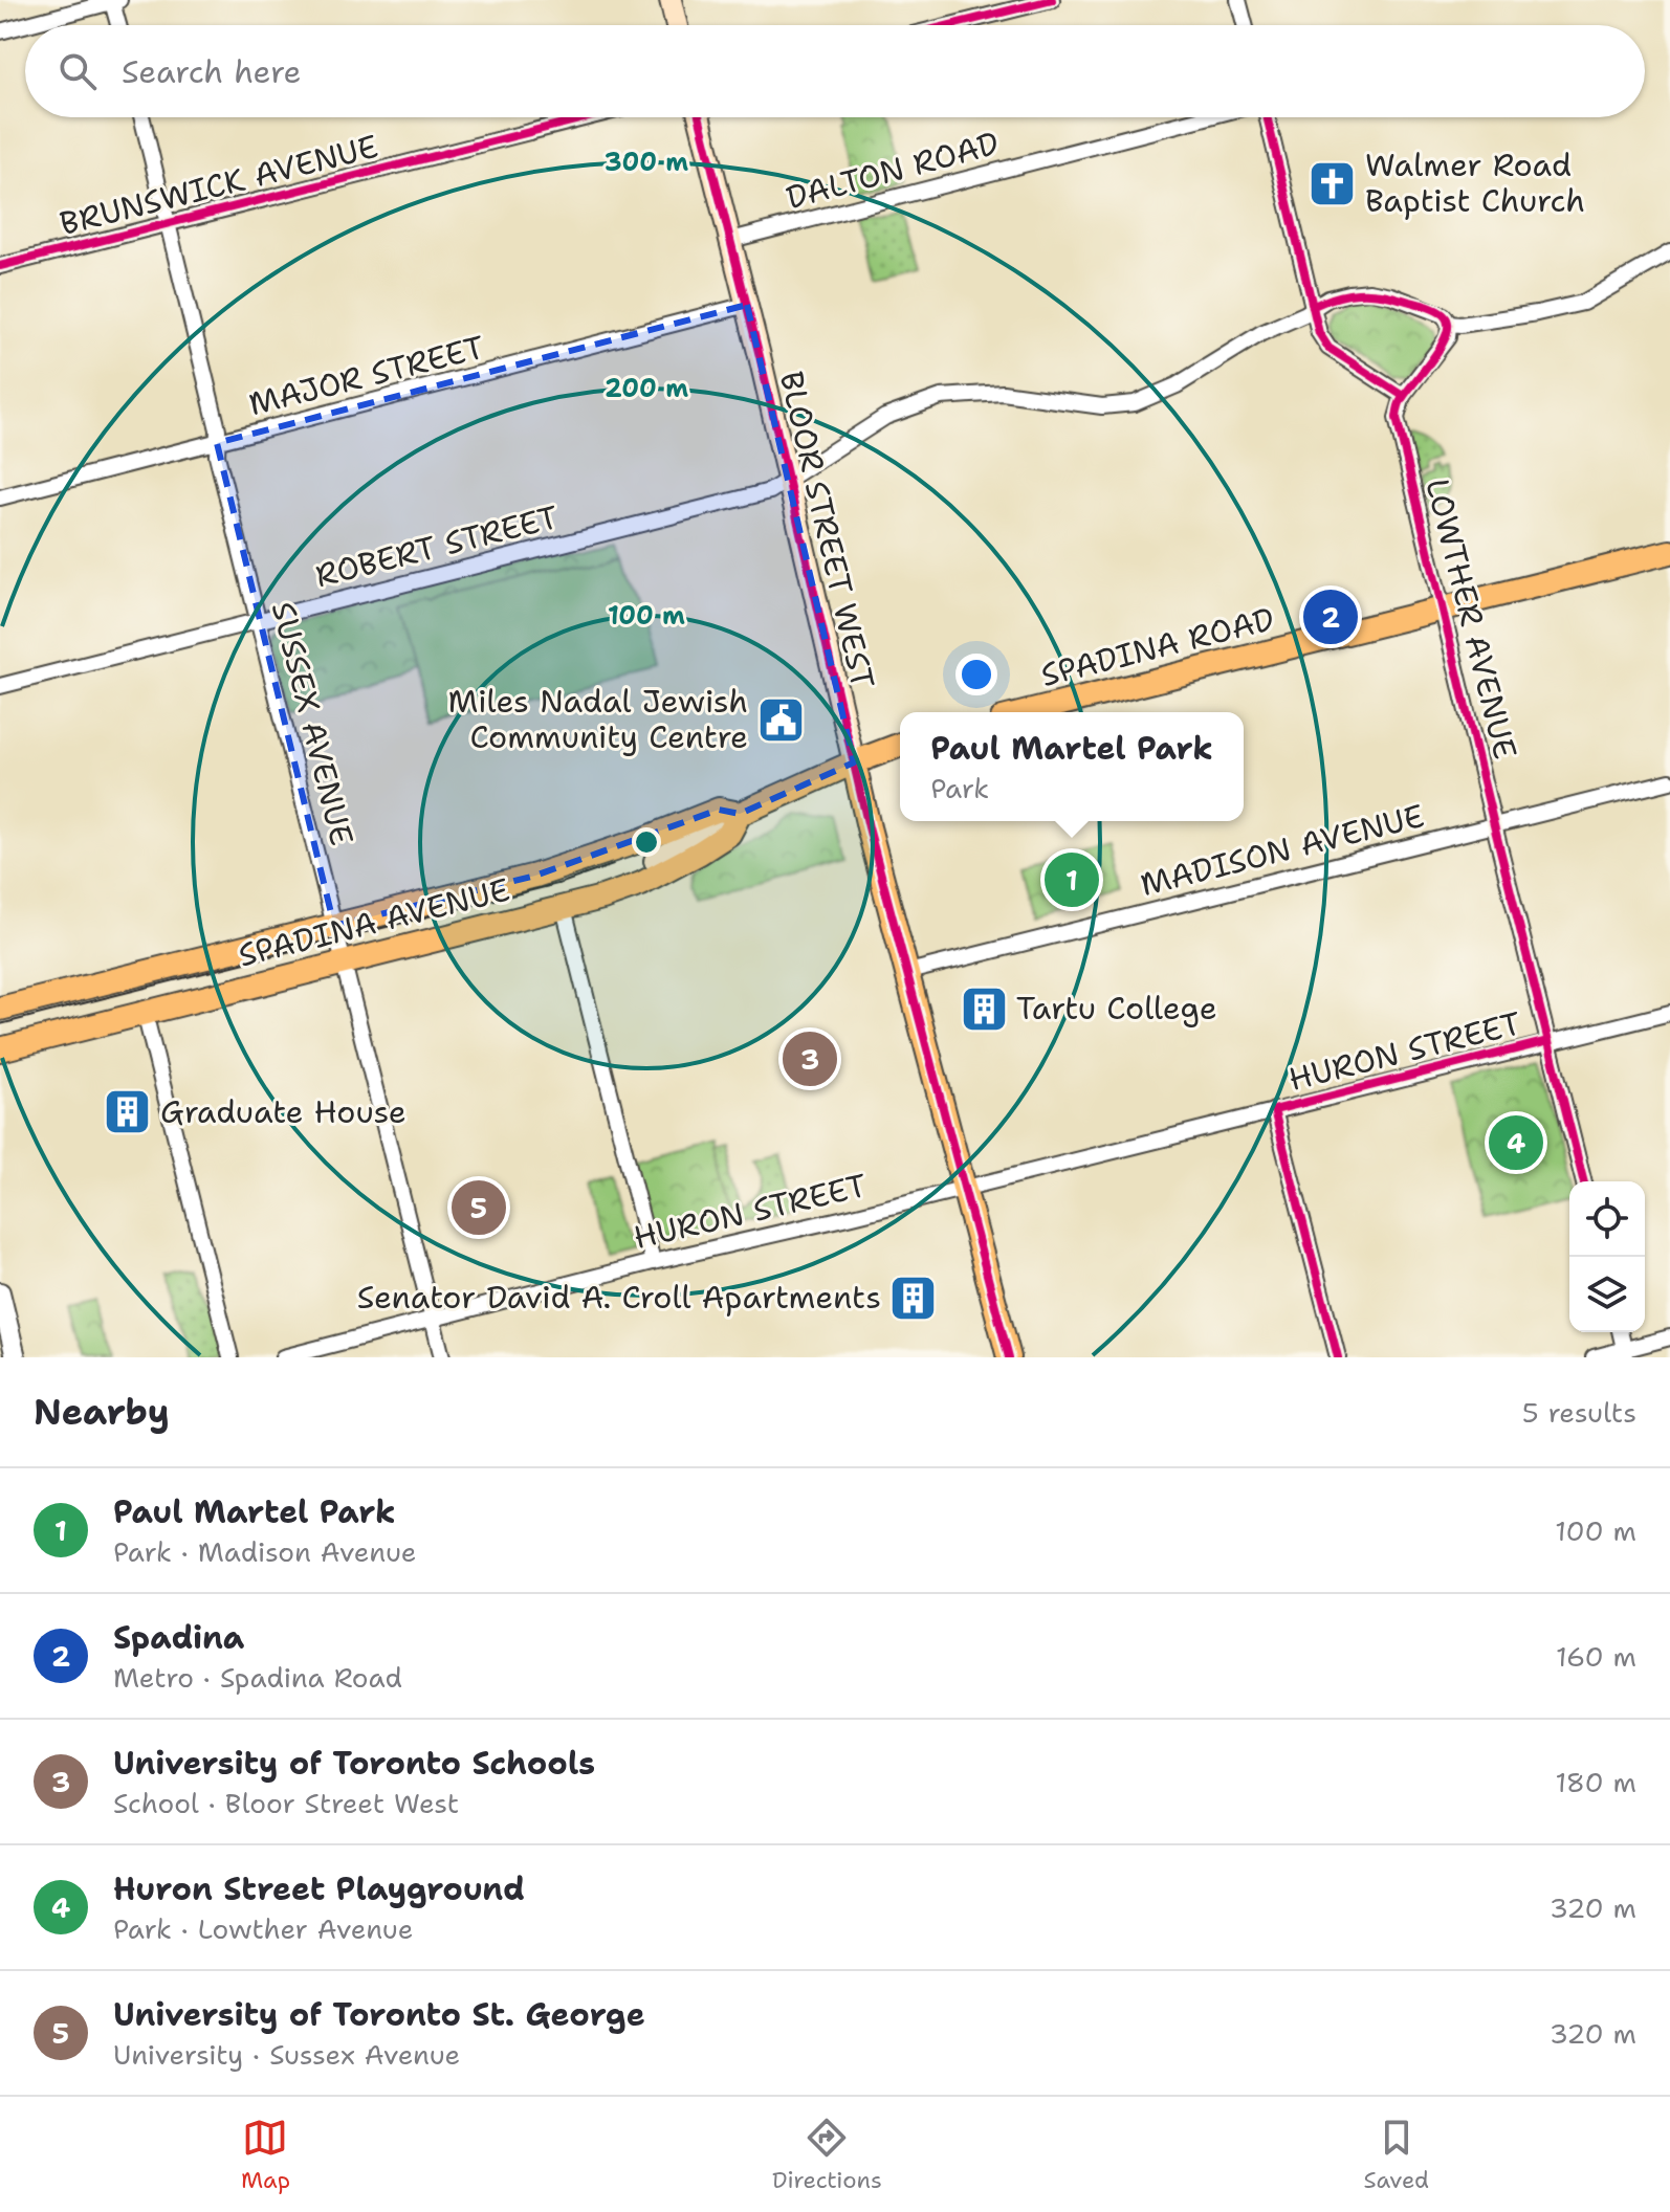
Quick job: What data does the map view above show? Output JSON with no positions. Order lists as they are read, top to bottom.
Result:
{
  "streets": {
    "main road": ["BLOOR STREET WEST", "SPADINA ROAD", "SPADINA AVENUE"],
    "street": [
      "DALTON ROAD",
      "BRUNSWICK AVENUE",
      "MAJOR STREET",
      "ROBERT STREET",
      "LOWTHER AVENUE",
      "SUSSEX AVENUE",
      "MADISON AVENUE",
      "HURON STREET"
    ]
  },
  "crossings": [
    ["DALTON ROAD", "BLOOR STREET WEST"],
    ["BRUNSWICK AVENUE", "SUSSEX AVENUE"],
    ["MAJOR STREET", "BLOOR STREET WEST"],
    ["MAJOR STREET", "SUSSEX AVENUE"],
    ["BLOOR STREET WEST", "ROBERT STREET"],
    ["BLOOR STREET WEST", "MADISON AVENUE"],
    ["BLOOR STREET WEST", "SPADINA AVENUE"],
    ["BLOOR STREET WEST", "HURON STREET"],
    ["ROBERT STREET", "SUSSEX AVENUE"],
    ["LOWTHER AVENUE", "SPADINA ROAD"],
    ["LOWTHER AVENUE", "MADISON AVENUE"],
    ["LOWTHER AVENUE", "HURON STREET"],
    ["SUSSEX AVENUE", "SPADINA AVENUE"],
    ["SUSSEX AVENUE", "HURON STREET"]
  ],
  "places": {
    "church": ["Walmer Road Baptist Church"],
    "public building": ["Miles Nadal Jewish Community Centre"],
    "building": ["Tartu College", "Graduate House", "Senator David A. Croll Apartments"]
  },
  "page": {
    "search": "Search here",
    "pins": [
      "2",
      "1",
      "3",
      "4",
      "5"
    ],
    "popup": ["Paul Martel Park", "Park"],
    "heading": ["Nearby", "5 results"],
    "list": [
      {
        "mark": "1",
        "name": "Paul Martel Park",
        "note": "Park · Madison Avenue",
        "value": "100 m"
      },
      {
        "mark": "2",
        "name": "Spadina",
        "note": "Metro · Spadina Road",
        "value": "160 m"
      },
      {
        "mark": "3",
        "name": "University of Toronto Schools",
        "note": "School · Bloor Street West",
        "value": "180 m"
      },
      {
        "mark": "4",
        "name": "Huron Street Playground",
        "note": "Park · Lowther Avenue",
        "value": "320 m"
      },
      {
        "mark": "5",
        "name": "University of Toronto St. George",
        "note": "University · Sussex Avenue",
        "value": "320 m"
      }
    ],
    "nav": ["Map", "Directions", "Saved"]
  },
  "rings": ["300 m", "200 m", "100 m"]
}
